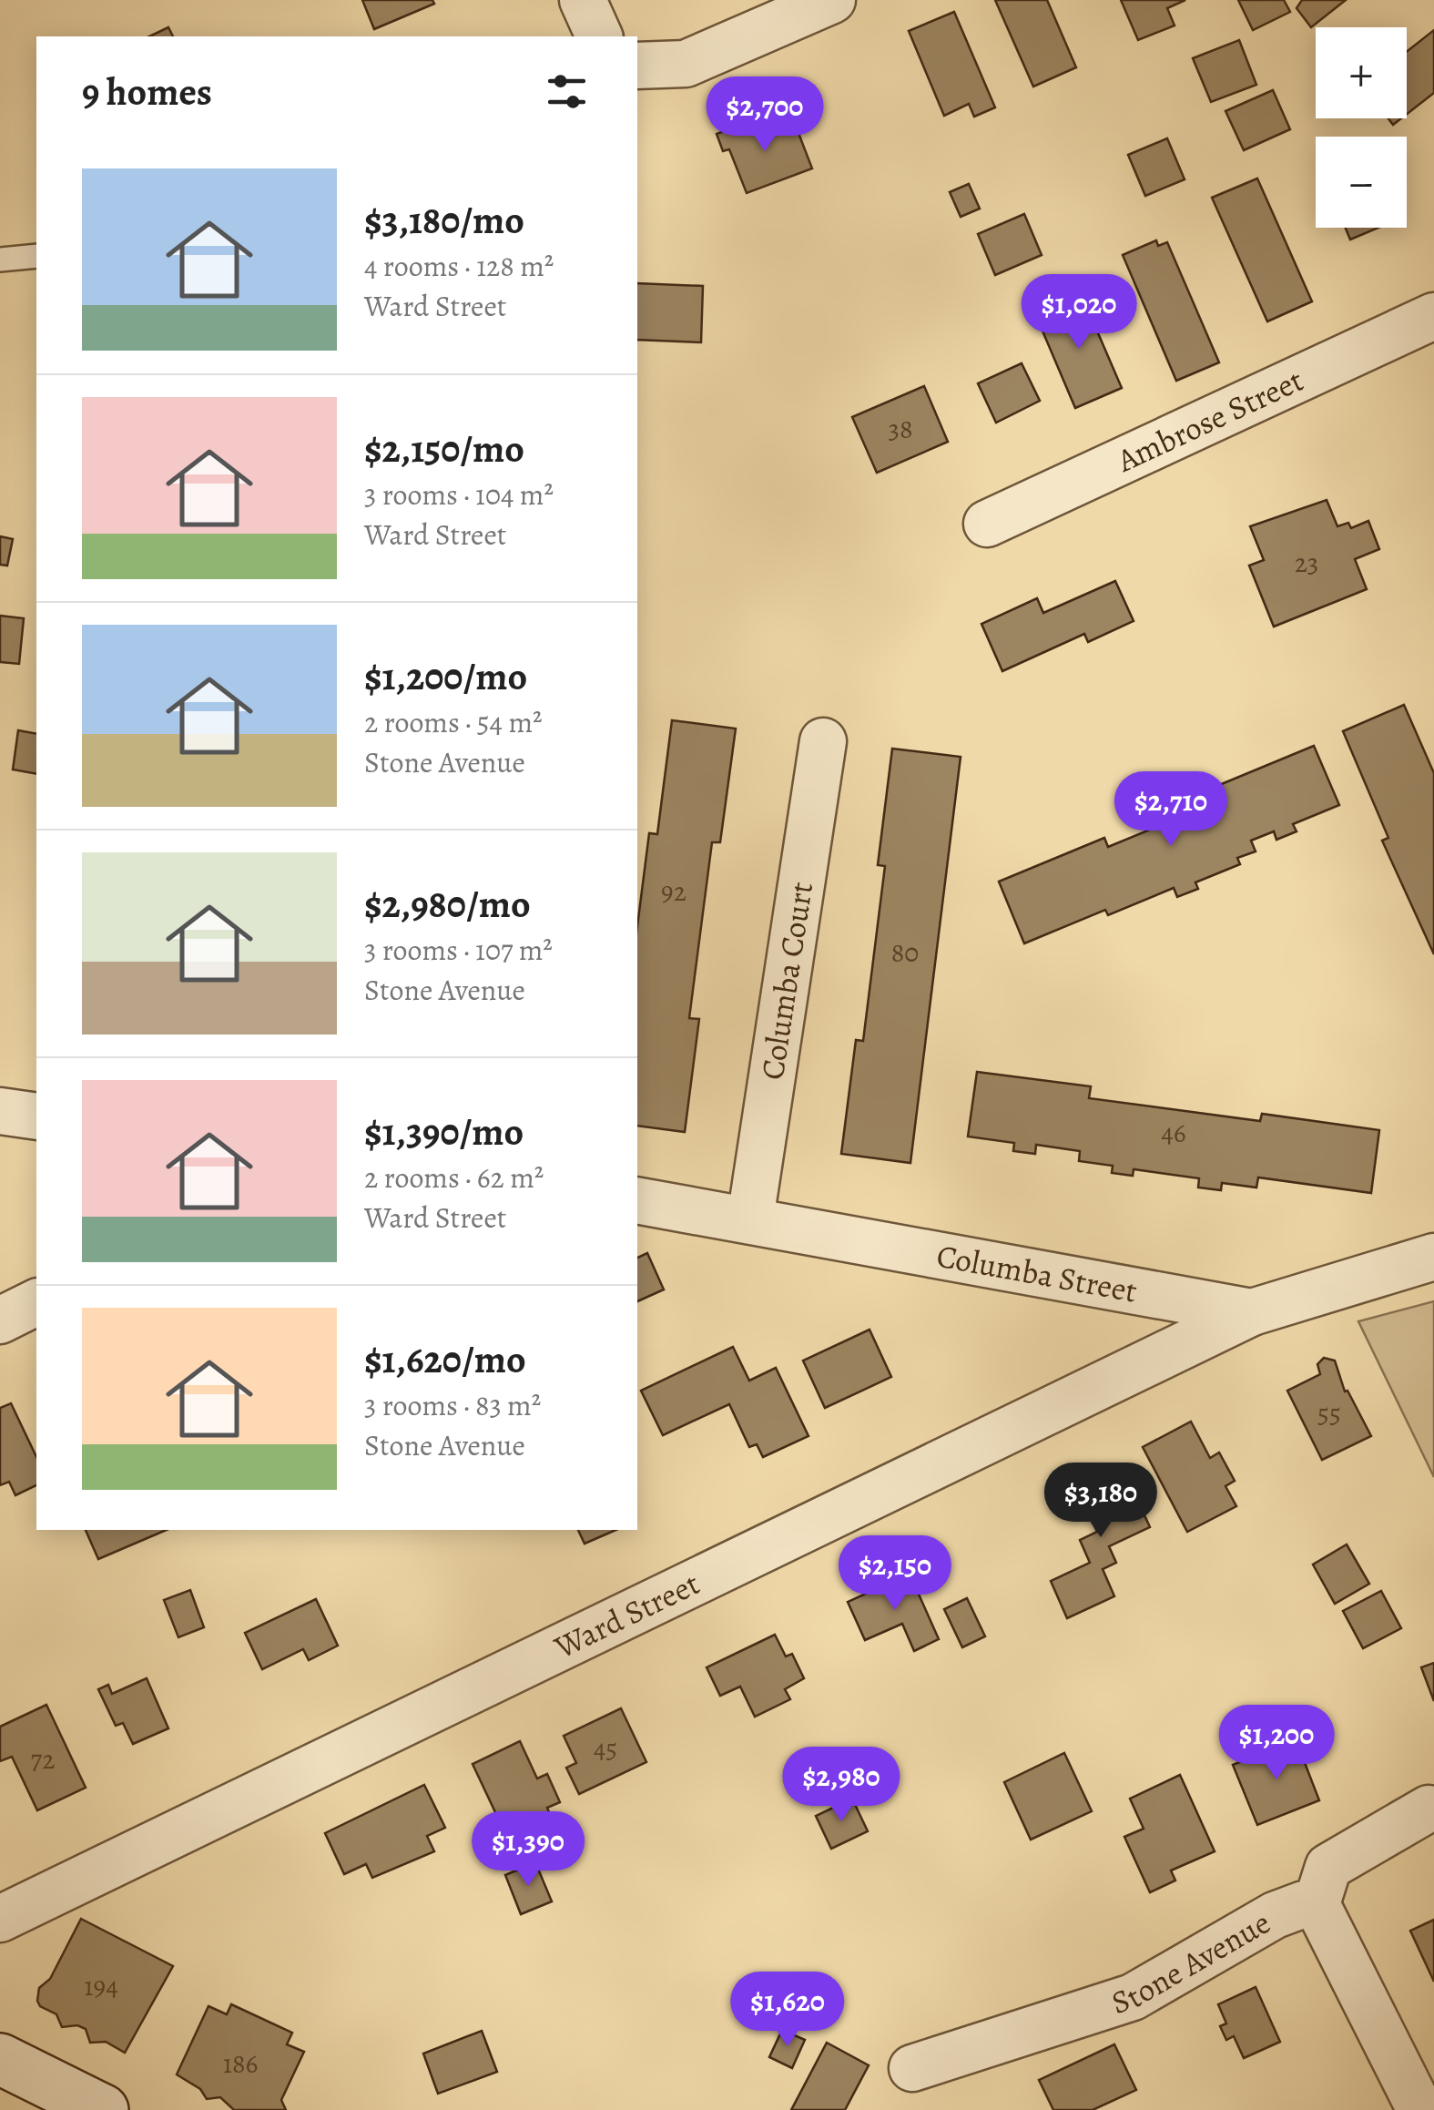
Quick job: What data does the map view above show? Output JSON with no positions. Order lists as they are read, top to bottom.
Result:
{
  "streets": {
    "street": [
      "Ambrose Street",
      "Columba Court",
      "Columba Street",
      "Ward Street",
      "Stone Avenue"
    ]
  },
  "crossings": [
    ["Columba Court", "Columba Street"],
    ["Columba Street", "Ward Street"]
  ],
  "house_numbers": [
    "38",
    "23",
    "92",
    "80",
    "46",
    "55",
    "45",
    "72",
    "194",
    "186"
  ],
  "page": {
    "map_buttons": ["+", "−"],
    "heading": "9 homes",
    "price": [
      "$2,700",
      "$1,020",
      "$2,710",
      "$3,180",
      "$2,150",
      "$1,200",
      "$2,980",
      "$1,390",
      "$1,620"
    ],
    "list": [
      {
        "name": "$3,180/mo",
        "note": "4 rooms · 128 m² · Ward Street"
      },
      {
        "name": "$2,150/mo",
        "note": "3 rooms · 104 m² · Ward Street"
      },
      {
        "name": "$1,200/mo",
        "note": "2 rooms · 54 m² · Stone Avenue"
      },
      {
        "name": "$2,980/mo",
        "note": "3 rooms · 107 m² · Stone Avenue"
      },
      {
        "name": "$1,390/mo",
        "note": "2 rooms · 62 m² · Ward Street"
      },
      {
        "name": "$1,620/mo",
        "note": "3 rooms · 83 m² · Stone Avenue"
      }
    ]
  }
}
